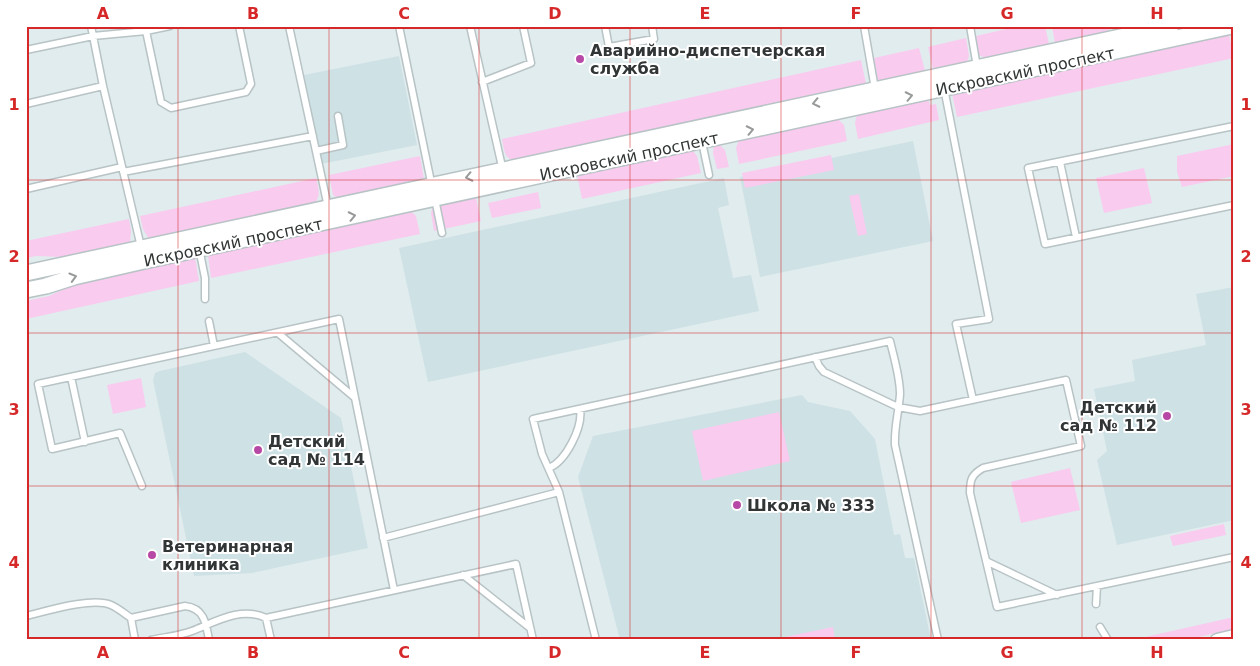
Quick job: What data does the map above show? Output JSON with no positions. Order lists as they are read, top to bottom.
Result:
{
  "streets": {
    "street": ["Искровский проспект"]
  },
  "places": [
    "Аварийно-диспетчерская служба",
    "Детский сад № 112",
    "Детский сад № 114",
    "Школа № 333",
    "Ветеринарная клиника"
  ],
  "grid": {
    "columns": [
      "A",
      "B",
      "C",
      "D",
      "E",
      "F",
      "G",
      "H"
    ],
    "rows": [
      "1",
      "2",
      "3",
      "4"
    ]
  }
}
